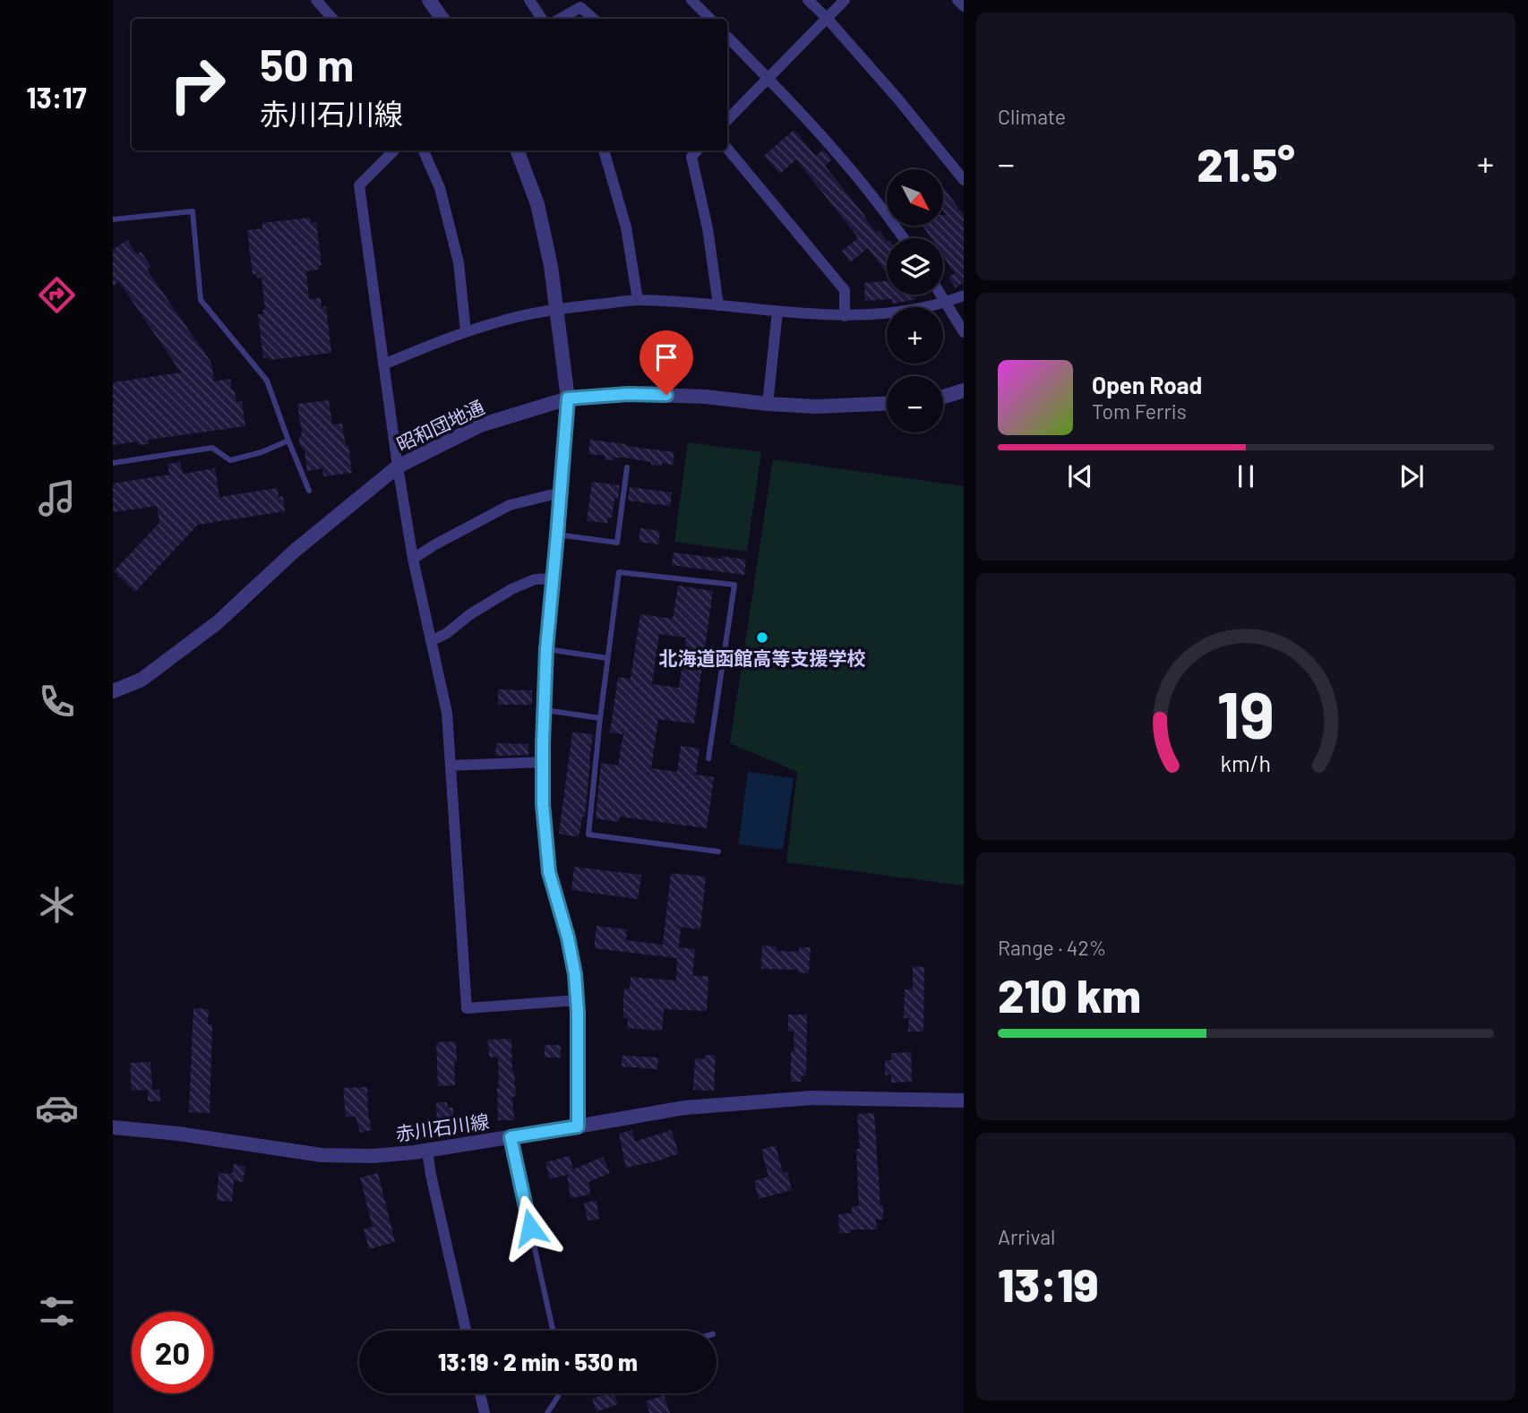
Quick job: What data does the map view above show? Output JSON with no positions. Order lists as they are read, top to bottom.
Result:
{
  "streets": {
    "street": ["昭和団地通", "赤川石川線"]
  },
  "places": ["北海道函館高等支援学校"],
  "north": "bottom right",
  "page": {
    "tabs": "13:17",
    "tile": [
      "Climate",
      ["Range · 42%", "210 km"],
      ["Arrival", "13:19"]
    ],
    "turn": ["50 m", "赤川石川線"],
    "heat": ["−", "21.5°", "+"],
    "map_buttons": ["+", "−"],
    "song": ["Open Road", "Tom Ferris"],
    "limit": "20",
    "trip": "13:19 · 2 min · 530 m",
    "gauge": ["19", "km/h"]
  }
}
